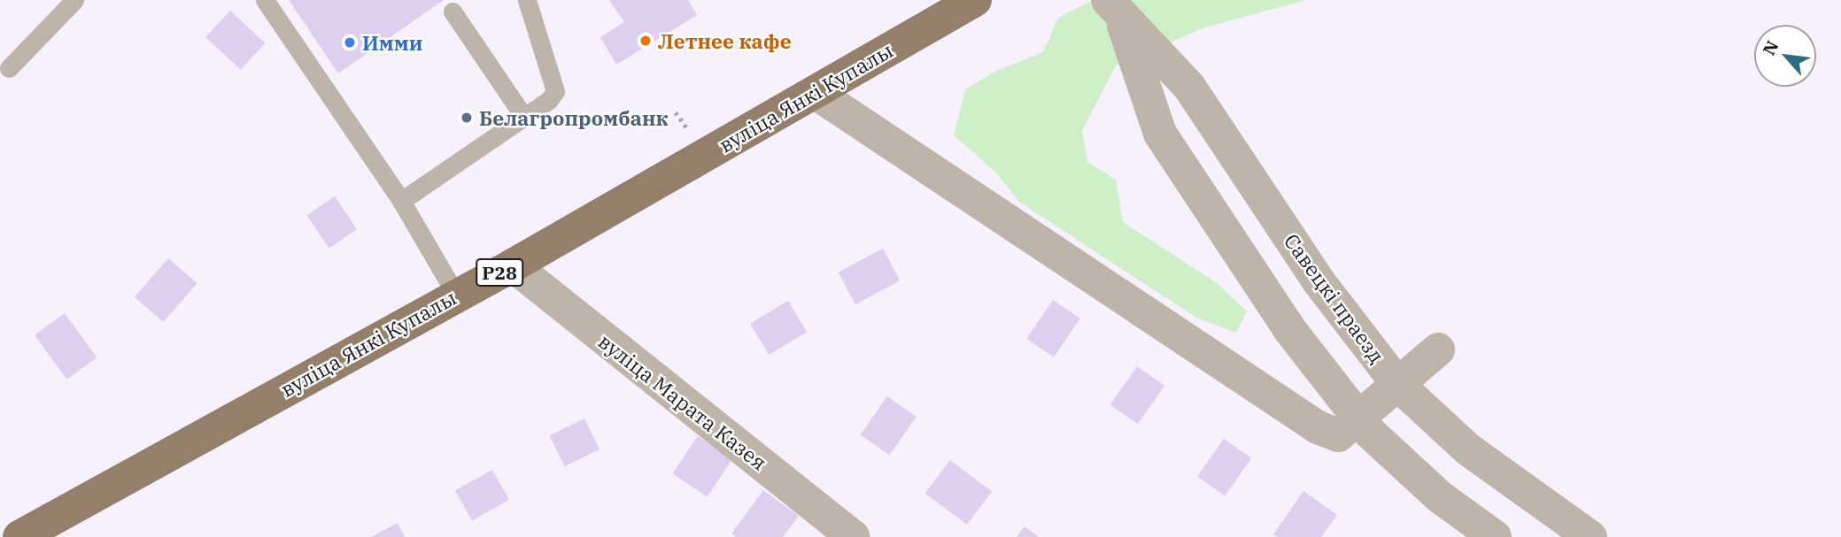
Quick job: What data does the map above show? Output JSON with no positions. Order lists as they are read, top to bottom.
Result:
{
  "streets": {
    "main road": ["вуліца Янкі Купалы", "Р28"],
    "street": ["Савецкі праезд", "вуліца Марата Казея"]
  },
  "crossings": [
    ["вуліца Янкі Купалы", "Савецкі праезд"],
    ["вуліца Янкі Купалы", "вуліца Марата Казея"]
  ],
  "places": ["Летнее кафе", "Имми", "Белагропромбанк"],
  "north": "top left"
}
